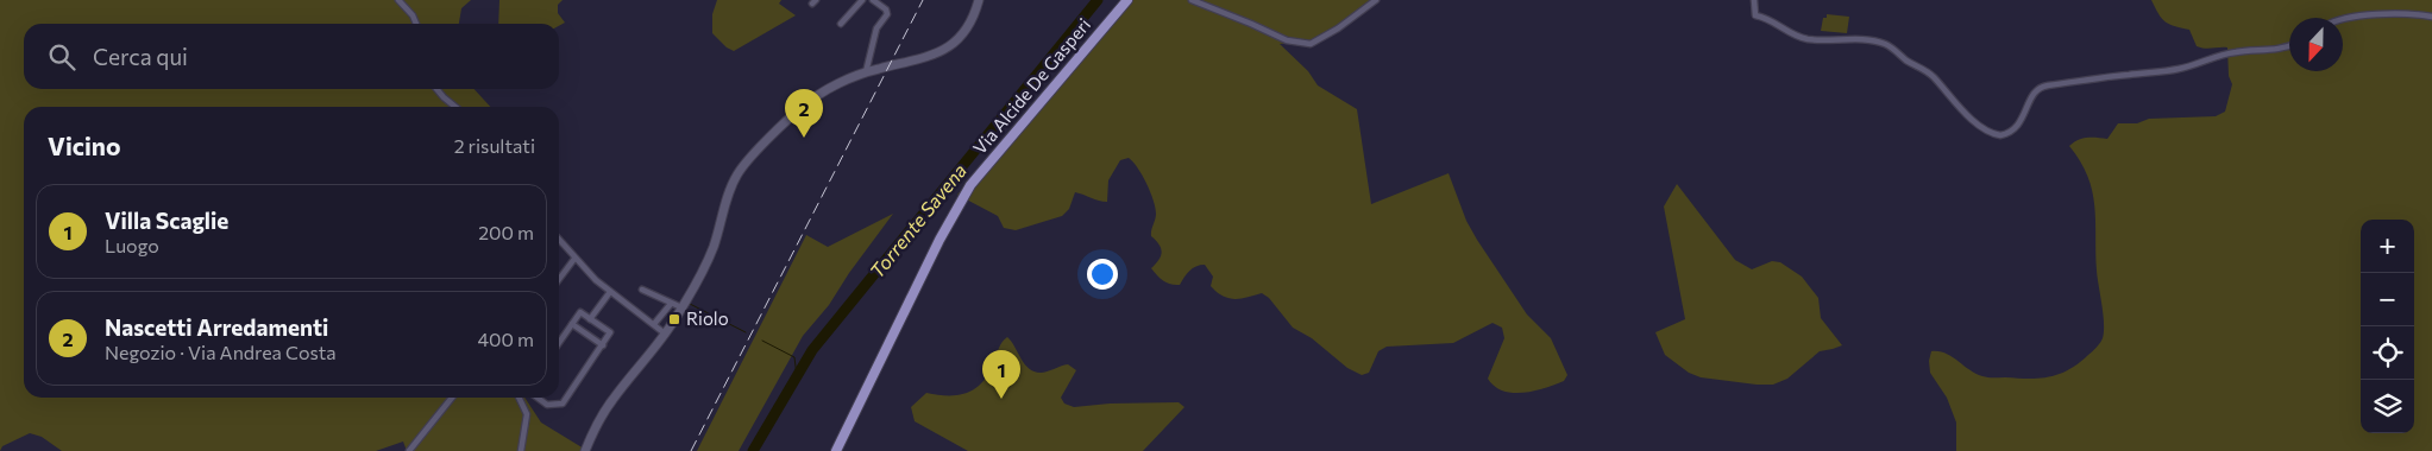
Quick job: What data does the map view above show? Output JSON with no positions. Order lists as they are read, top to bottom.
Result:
{
  "streets": {
    "main road": ["Via Alcide De Gasperi"]
  },
  "water": ["Torrente Savena"],
  "places": {
    "transit": ["Riolo"]
  },
  "north": "bottom",
  "page": {
    "search": "Cerca qui",
    "pins": ["2", "1"],
    "heading": ["Vicino", "2 risultati"],
    "list": [
      {
        "mark": "1",
        "name": "Villa Scaglie",
        "note": "Luogo",
        "value": "200 m"
      },
      {
        "mark": "2",
        "name": "Nascetti Arredamenti",
        "note": "Negozio · Via Andrea Costa",
        "value": "400 m"
      }
    ],
    "map_buttons": ["+", "−"]
  }
}
